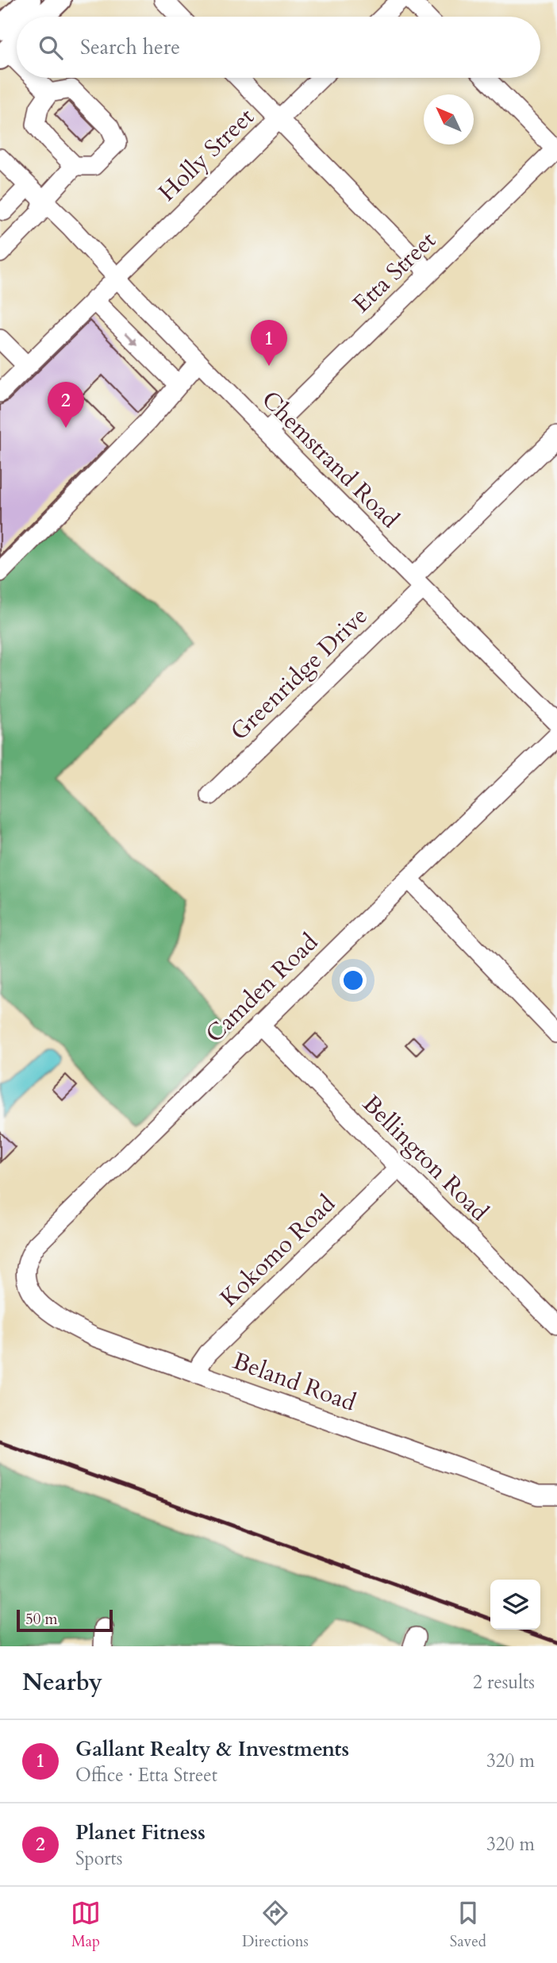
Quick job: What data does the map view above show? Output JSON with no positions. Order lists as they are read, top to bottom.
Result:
{
  "streets": {
    "street": [
      "Holly Street",
      "Etta Street",
      "Chemstrand Road",
      "Greenridge Drive",
      "Camden Road",
      "Bellington Road",
      "Kokomo Road",
      "Beland Road"
    ]
  },
  "crossings": [
    ["Holly Street", "Chemstrand Road"],
    ["Etta Street", "Chemstrand Road"],
    ["Chemstrand Road", "Greenridge Drive"],
    ["Camden Road", "Bellington Road"],
    ["Camden Road", "Beland Road"],
    ["Bellington Road", "Kokomo Road"],
    ["Kokomo Road", "Beland Road"]
  ],
  "scale_bar": "50 m",
  "north": "top left",
  "page": {
    "search": "Search here",
    "pins": ["1", "2"],
    "scale": "50 m",
    "heading": ["Nearby", "2 results"],
    "list": [
      {
        "mark": "1",
        "name": "Gallant Realty & Investments",
        "note": "Office · Etta Street",
        "value": "320 m"
      },
      {
        "mark": "2",
        "name": "Planet Fitness",
        "note": "Sports",
        "value": "320 m"
      }
    ],
    "nav": ["Map", "Directions", "Saved"]
  }
}
